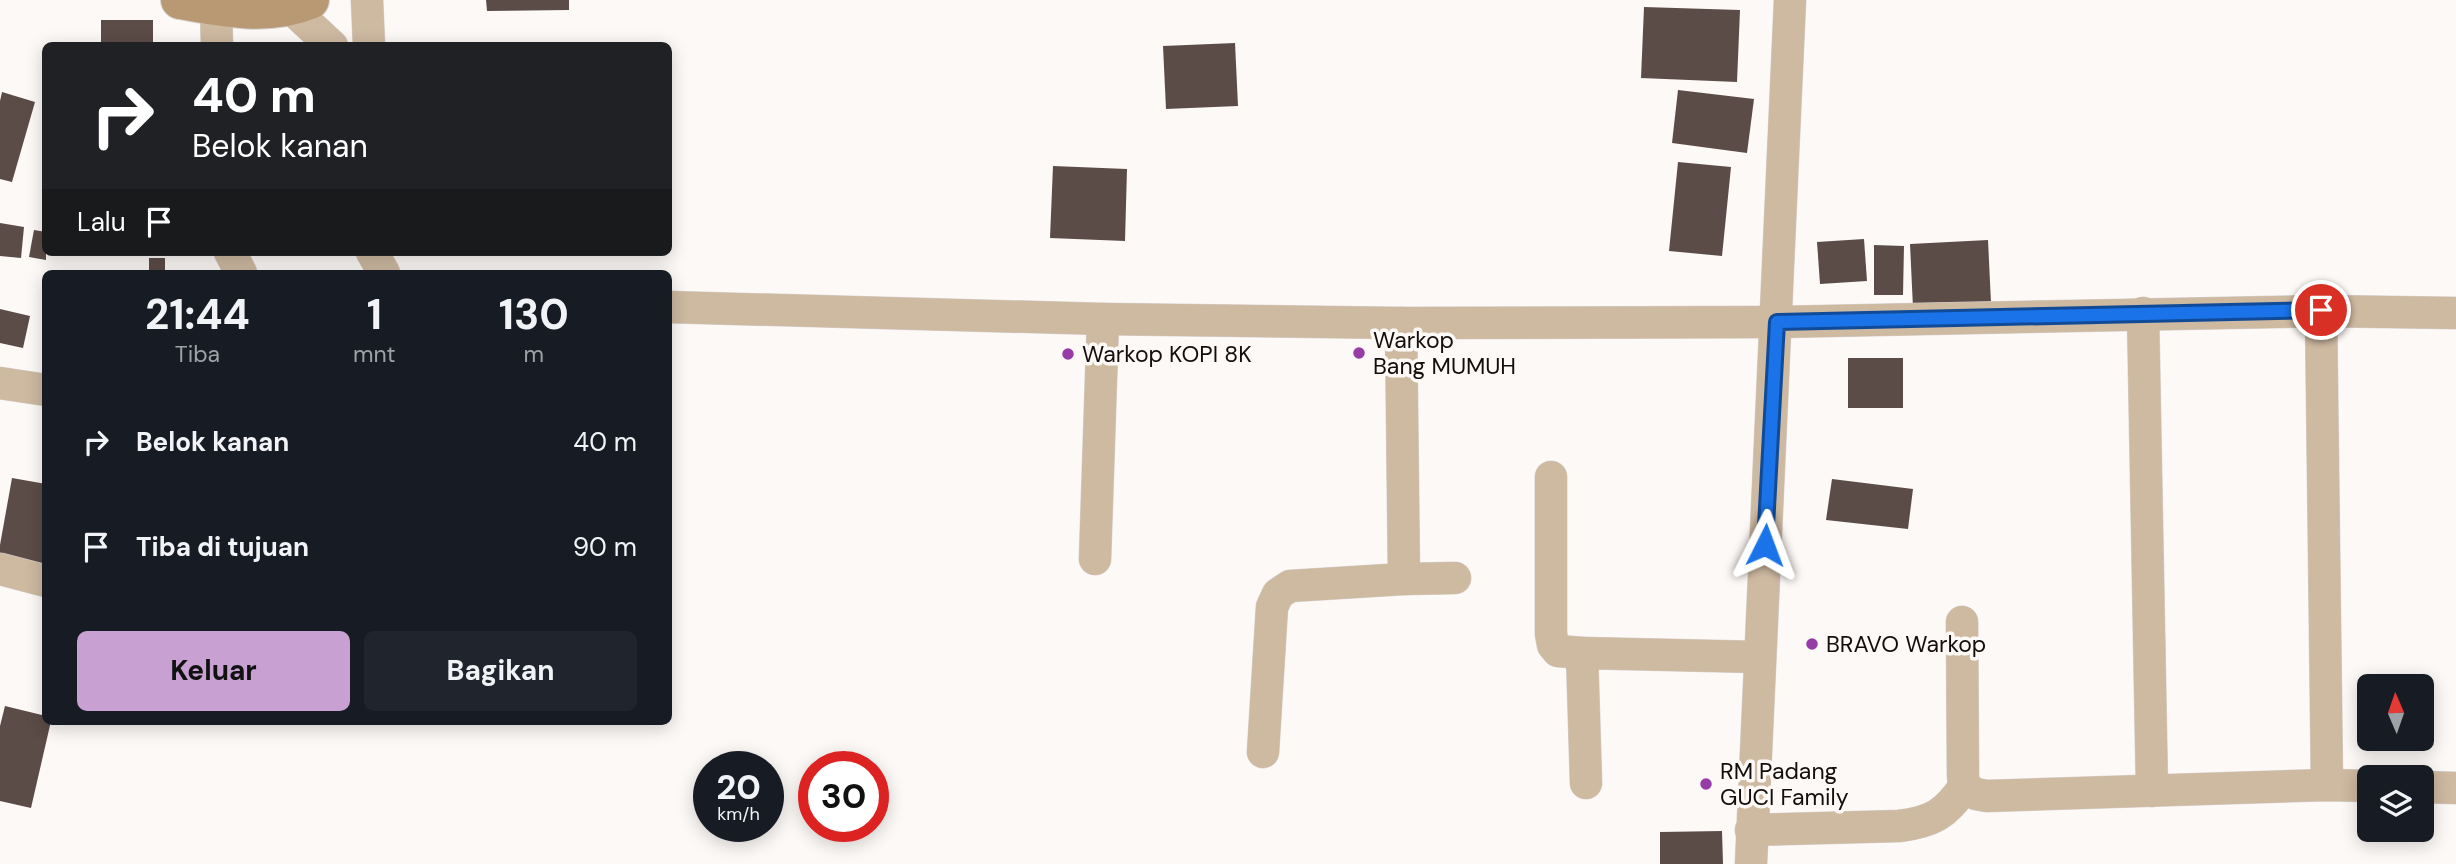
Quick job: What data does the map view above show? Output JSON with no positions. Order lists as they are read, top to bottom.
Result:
{
  "places": [
    "Warkop Bang MUMUH",
    "Warkop KOPI 8K",
    "BRAVO Warkop",
    "RM Padang GUCI Family"
  ],
  "north": "top",
  "page": {
    "turn": ["40 m", "Belok kanan"],
    "then": "Lalu",
    "eta": [
      "21:44",
      "Tiba",
      "1",
      "mnt",
      "130",
      "m"
    ],
    "list": [
      {
        "name": "Belok kanan",
        "value": "40 m"
      },
      {
        "name": "Tiba di tujuan",
        "value": "90 m"
      }
    ],
    "buttons": ["Keluar", "Bagikan"],
    "speed": "20 km/h",
    "limit": "30"
  }
}
